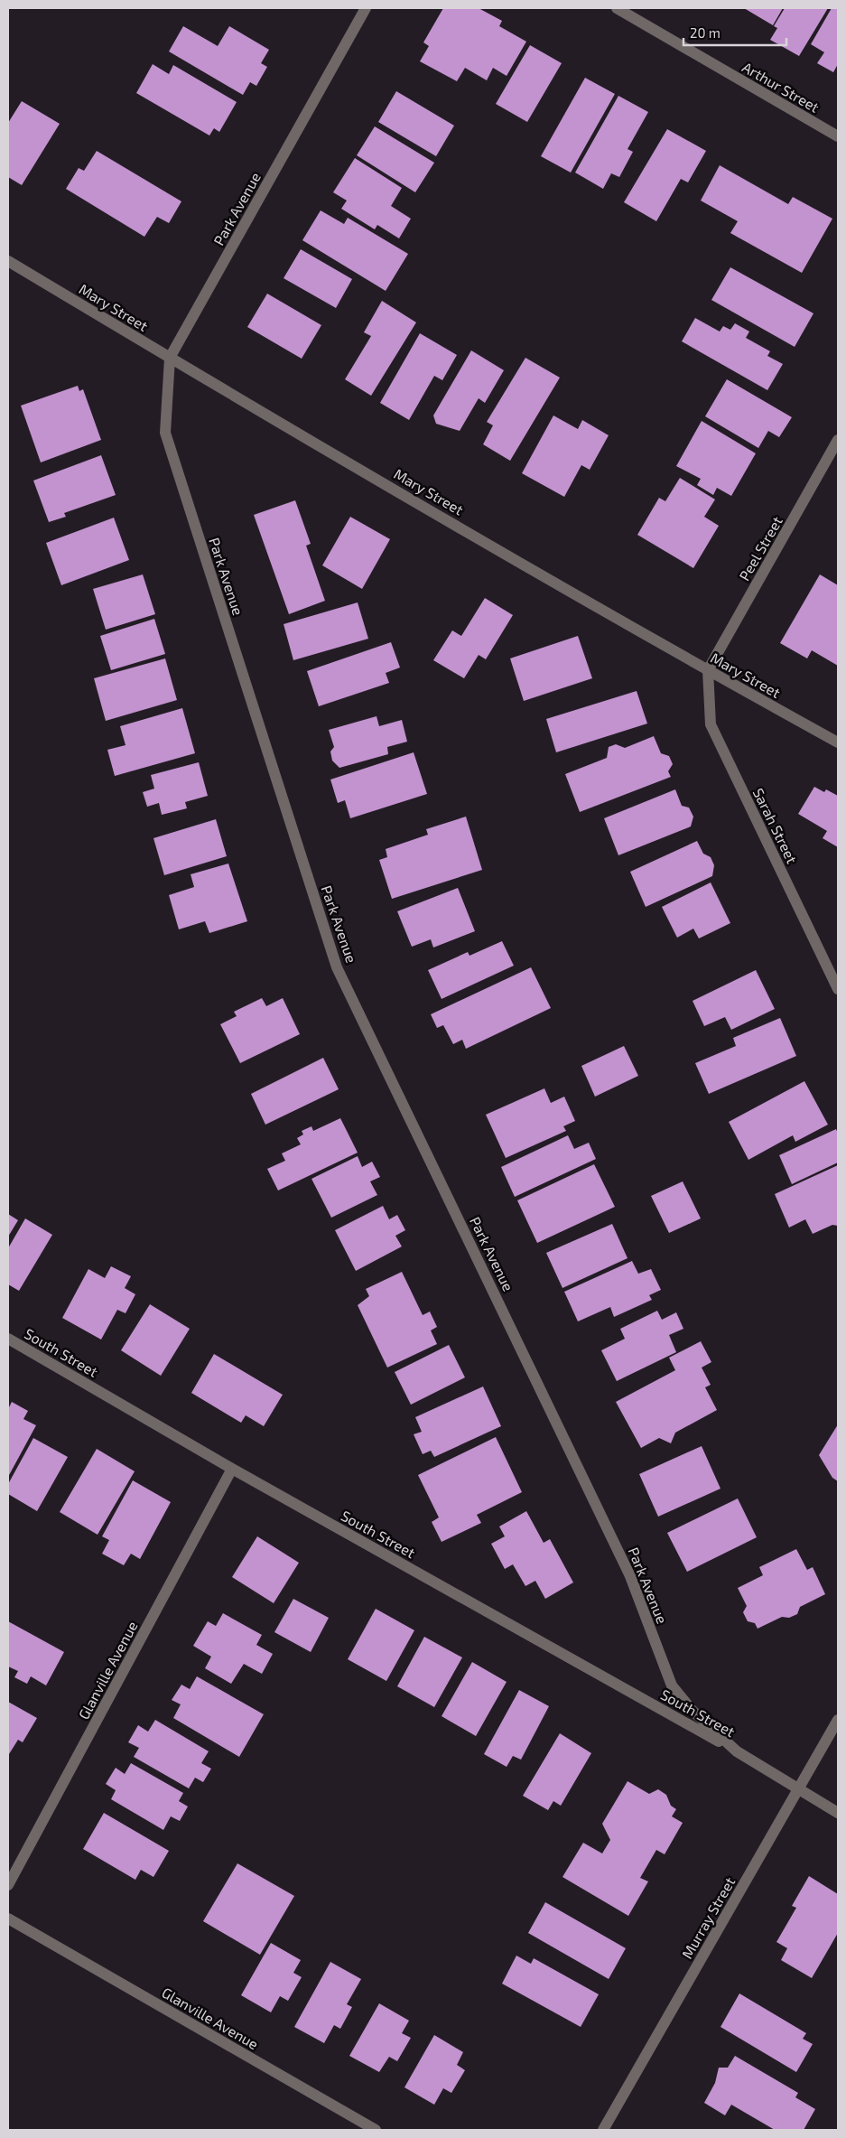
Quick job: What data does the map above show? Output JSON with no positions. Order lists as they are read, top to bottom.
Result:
{
  "streets": {
    "street": [
      "Arthur Street",
      "Park Avenue",
      "Mary Street",
      "Peel Street",
      "Sarah Street",
      "South Street",
      "Glanville Avenue",
      "Murray Street"
    ]
  },
  "crossings": [
    ["Park Avenue", "Mary Street"],
    ["Park Avenue", "South Street"],
    ["Park Avenue", "Murray Street"],
    ["Mary Street", "Peel Street"],
    ["Mary Street", "Sarah Street"],
    ["Peel Street", "Sarah Street"],
    ["South Street", "Glanville Avenue"]
  ],
  "scale_bar": "20 m"
}
